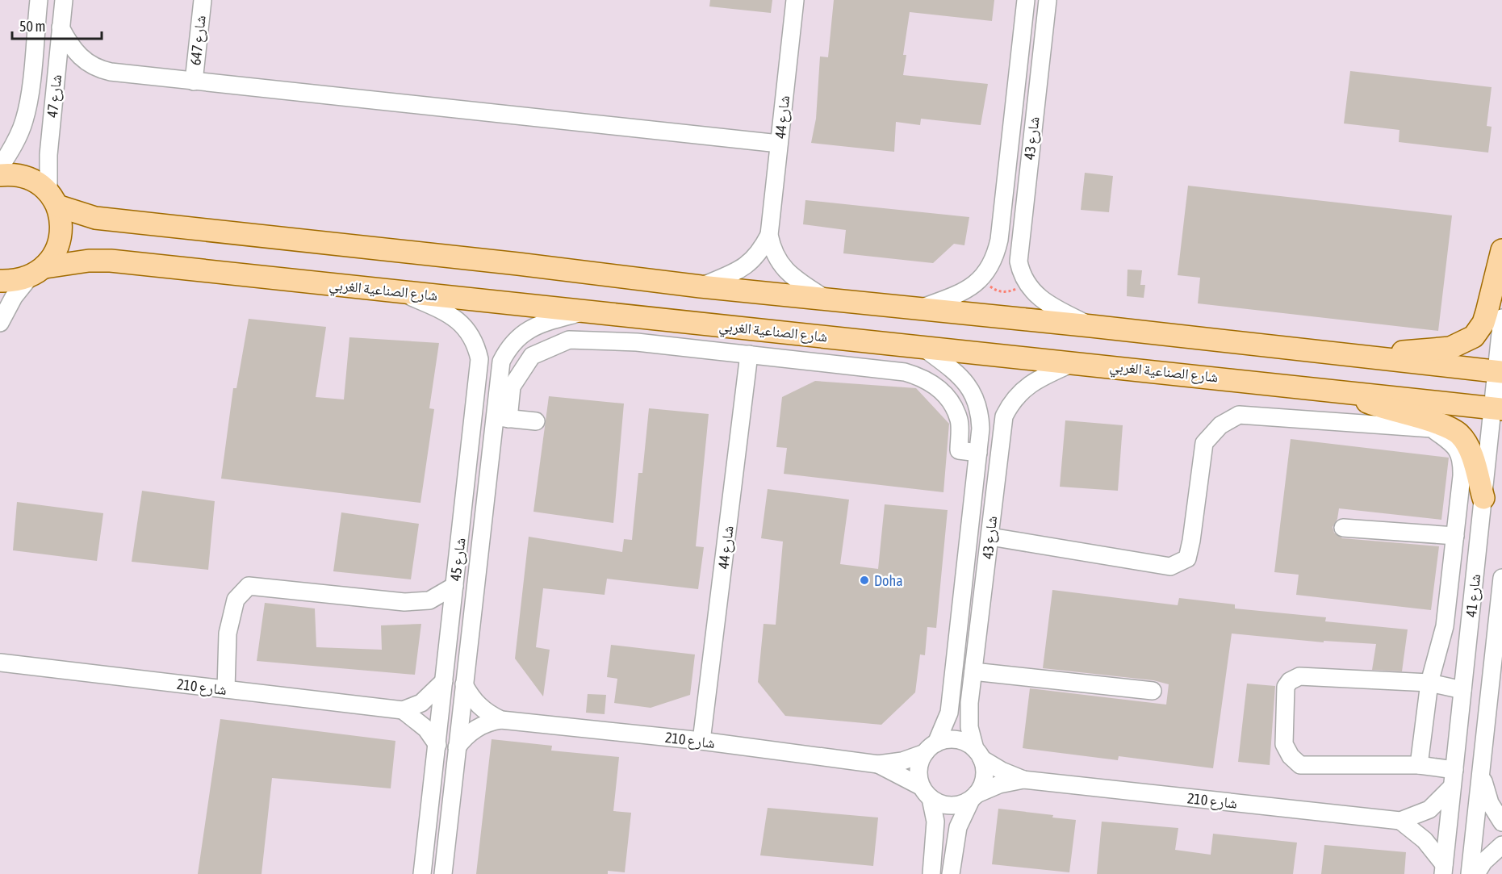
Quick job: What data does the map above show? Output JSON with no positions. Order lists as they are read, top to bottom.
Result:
{
  "streets": {
    "main road": ["شارع الصناعية الغربي"],
    "street": [
      "شارع 647",
      "شارع 47",
      "شارع 44",
      "شارع 43",
      "شارع 45",
      "شارع 41",
      "شارع 210"
    ]
  },
  "crossings": [
    ["شارع 44", "شارع 210"],
    ["شارع 43", "شارع الصناعية الغربي"],
    ["شارع 43", "شارع 210"],
    ["شارع الصناعية الغربي", "شارع 45"],
    ["شارع الصناعية الغربي", "شارع 41"],
    ["شارع 45", "شارع 210"],
    ["شارع 41", "شارع 210"]
  ],
  "places": ["Doha"],
  "scale_bar": "50 m"
}
